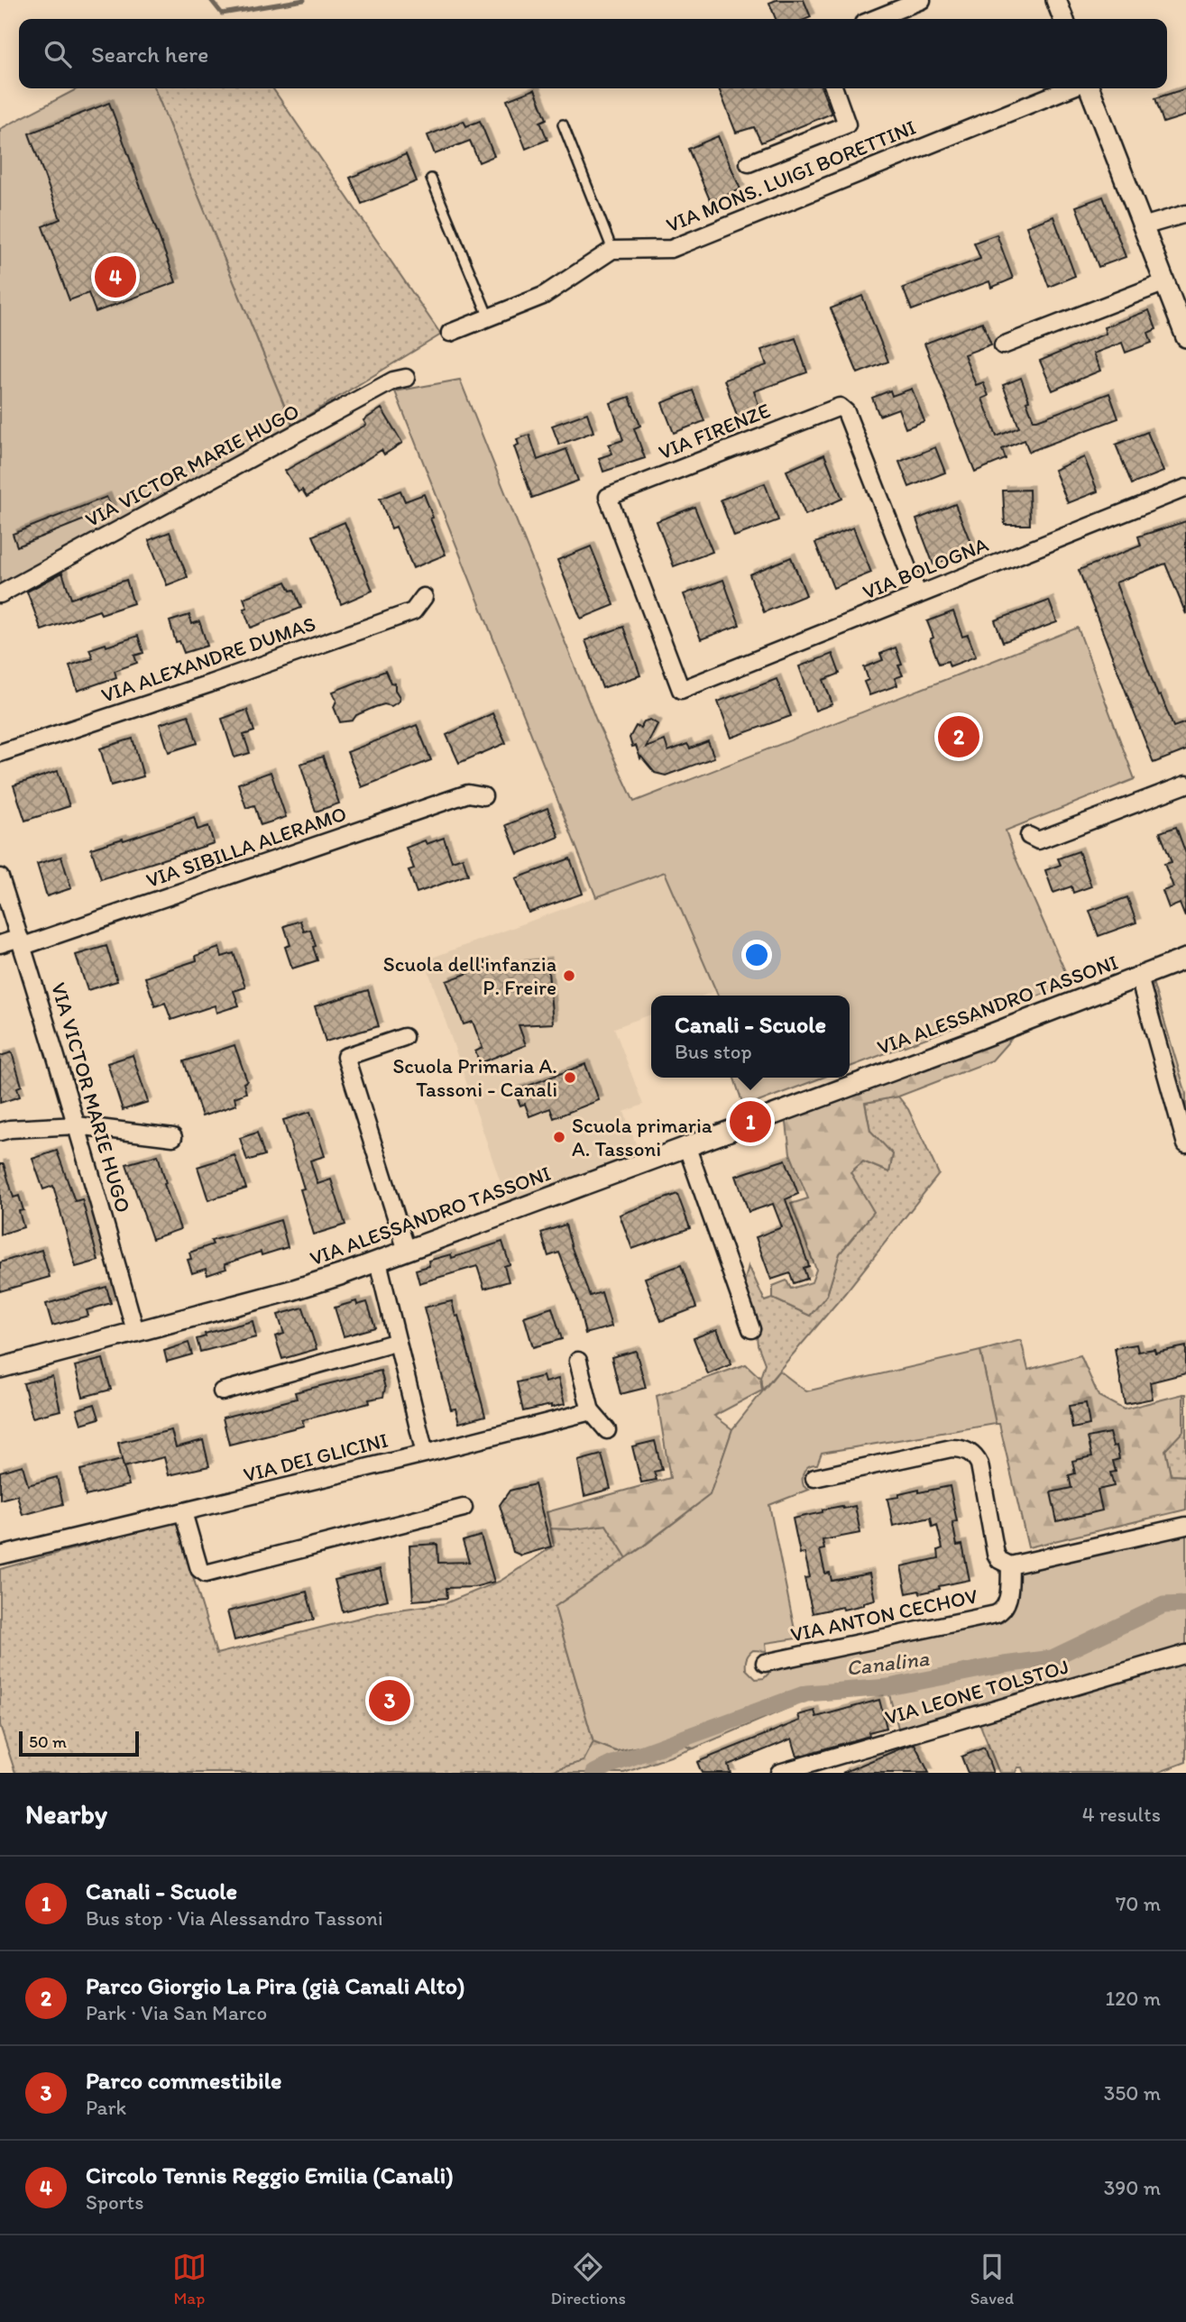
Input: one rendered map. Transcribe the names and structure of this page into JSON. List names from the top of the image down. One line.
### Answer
{"streets":{"street":["VIA MONS. LUIGI BORETTINI","VIA FIRENZE","VIA VICTOR MARIE HUGO","VIA BOLOGNA","VIA ALEXANDRE DUMAS","VIA SIBILLA ALERAMO","VIA ALESSANDRO TASSONI","VIA DEI GLICINI","VIA ANTON CECHOV","VIA LEONE TOLSTOJ"]},"crossings":[["VIA FIRENZE","VIA BOLOGNA"],["VIA VICTOR MARIE HUGO","VIA SIBILLA ALERAMO"],["VIA VICTOR MARIE HUGO","VIA ALESSANDRO TASSONI"]],"water":["Canalina"],"places":["Scuola dell'infanzia P. Freire","Scuola Primaria A. Tassoni - Canali","Scuola primaria A. Tassoni"],"scale_bar":"50 m","page":{"search":"Search here","pins":["4","2","1","3"],"popup":["Canali - Scuole","Bus stop"],"scale":"50 m","heading":["Nearby","4 results"],"list":[{"mark":"1","name":"Canali - Scuole","note":"Bus stop · Via Alessandro Tassoni","value":"70 m"},{"mark":"2","name":"Parco Giorgio La Pira (già Canali Alto)","note":"Park · Via San Marco","value":"120 m"},{"mark":"3","name":"Parco commestibile","note":"Park","value":"350 m"},{"mark":"4","name":"Circolo Tennis Reggio Emilia (Canali)","note":"Sports","value":"390 m"}],"nav":["Map","Directions","Saved"]}}
